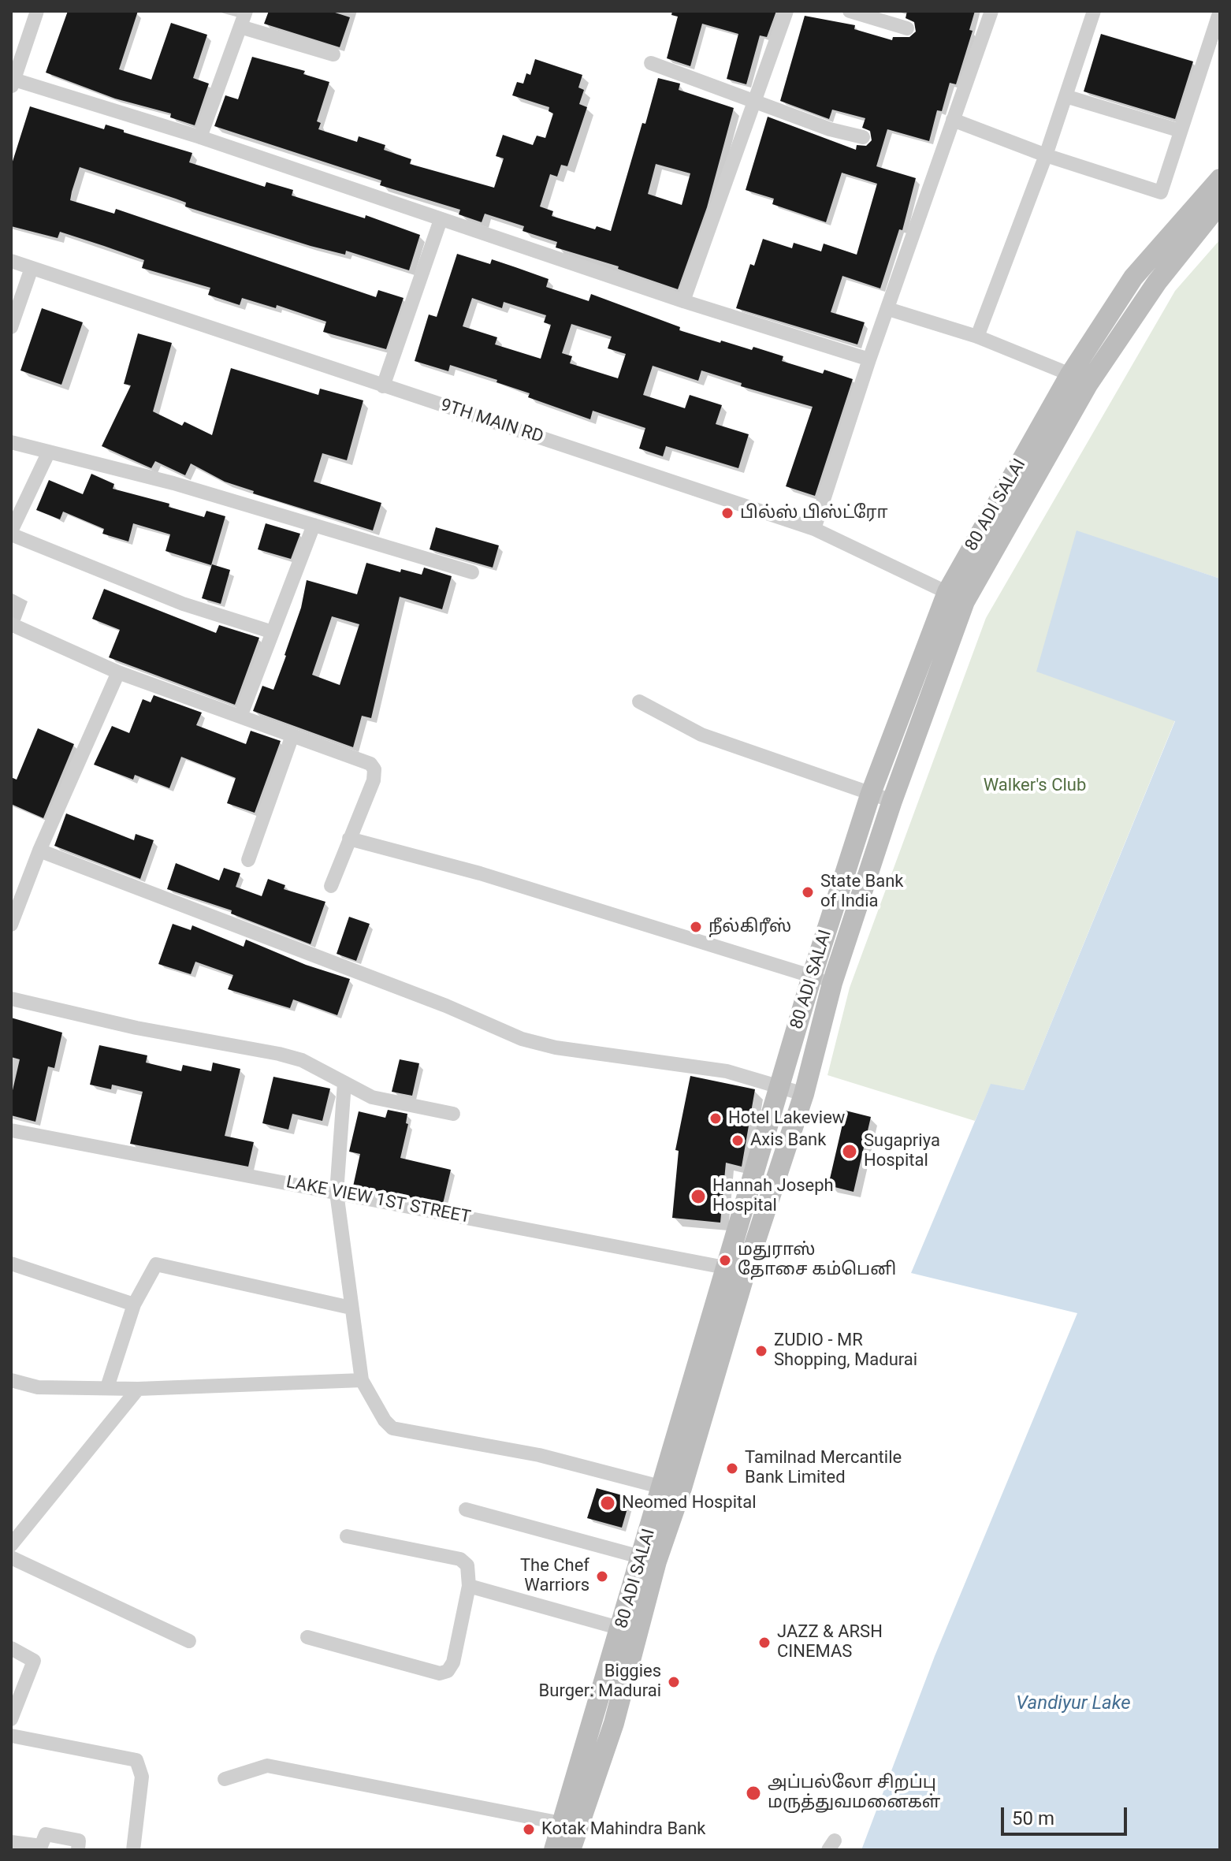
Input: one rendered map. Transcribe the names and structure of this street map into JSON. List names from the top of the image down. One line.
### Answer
{"streets":{"main road":["80 ADI SALAI"],"street":["9TH MAIN RD","LAKE VIEW 1ST STREET"]},"crossings":[["9TH MAIN RD","80 ADI SALAI"],["80 ADI SALAI","LAKE VIEW 1ST STREET"]],"water":["Vandiyur Lake"],"parks":["Walker's Club"],"places":["பில்ஸ் பிஸ்ட்ரோ","State Bank of India","நீல்கிரீஸ்","Hotel Lakeview","Axis Bank","Sugapriya Hospital","Hannah Joseph Hospital","மதுராஸ் தோசை கம்பெனி","ZUDIO - MR Shopping, Madurai","Tamilnad Mercantile Bank Limited","Neomed Hospital","The Chef Warriors","JAZZ & ARSH CINEMAS","Biggies Burger: Madurai","அப்பல்லோ சிறப்பு மருத்துவமனைகள்","Kotak Mahindra Bank"],"scale_bar":"50 m"}
